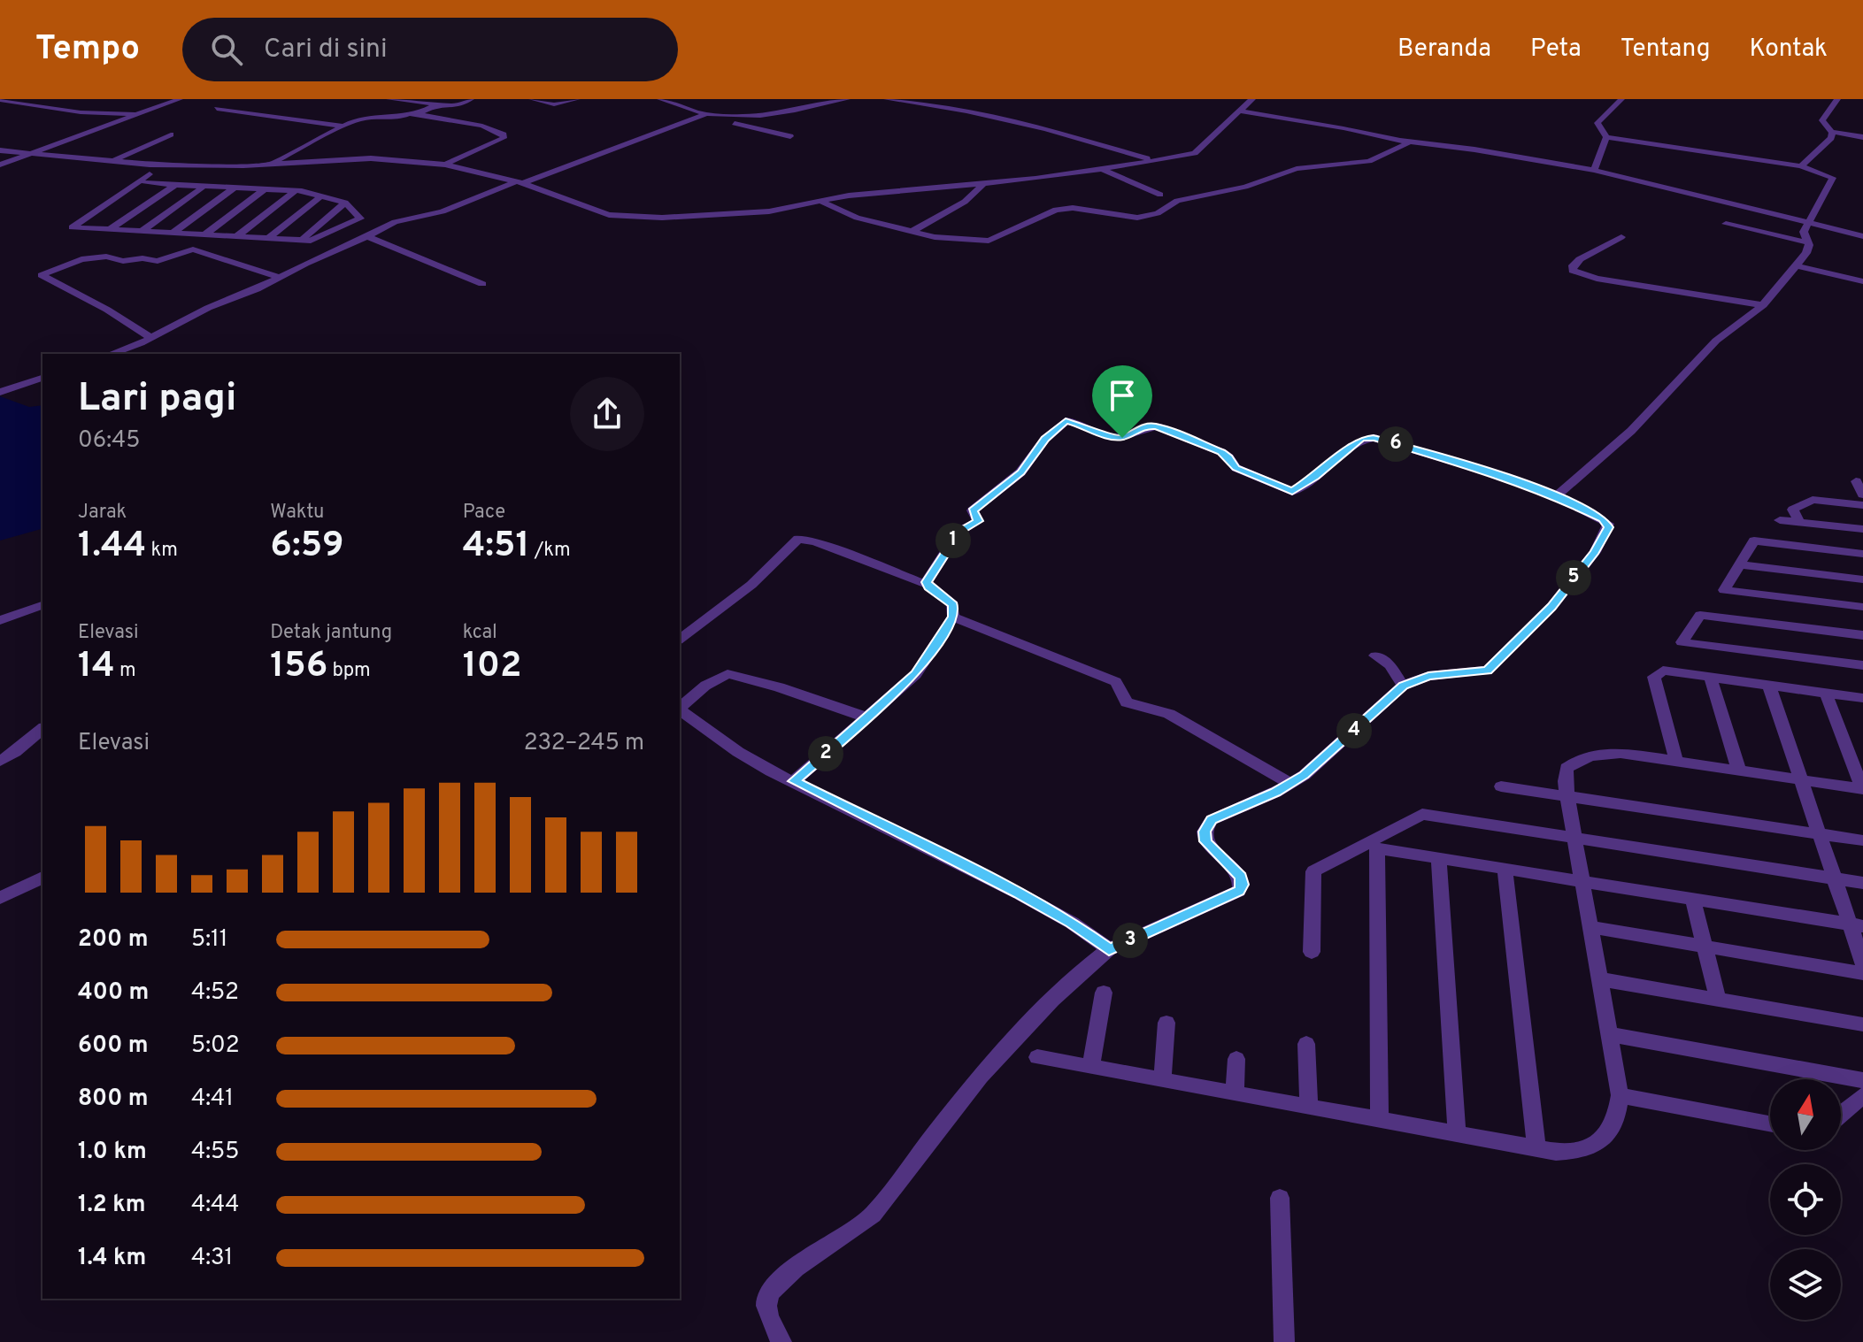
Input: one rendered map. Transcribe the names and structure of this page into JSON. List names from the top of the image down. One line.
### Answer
{"north":"top","page":{"header":"Tempo","search":"Cari di sini","nav":["Beranda","Peta","Tentang","Kontak"],"heading":["Lari pagi","06:45"],"pins":["6","1","5","4","2","3"],"stats":[["Jarak","1.44 km"],["Waktu","6:59"],["Pace","4:51 /km"],["Elevasi","14 m"],["Detak jantung","156 bpm"],["kcal","102"]],"chart":["Elevasi","232–245 m"],"list":[{"name":"200 m","note":"5:11"},{"name":"400 m","note":"4:52"},{"name":"600 m","note":"5:02"},{"name":"800 m","note":"4:41"},{"name":"1.0 km","note":"4:55"},{"name":"1.2 km","note":"4:44"},{"name":"1.4 km","note":"4:31"}]}}
